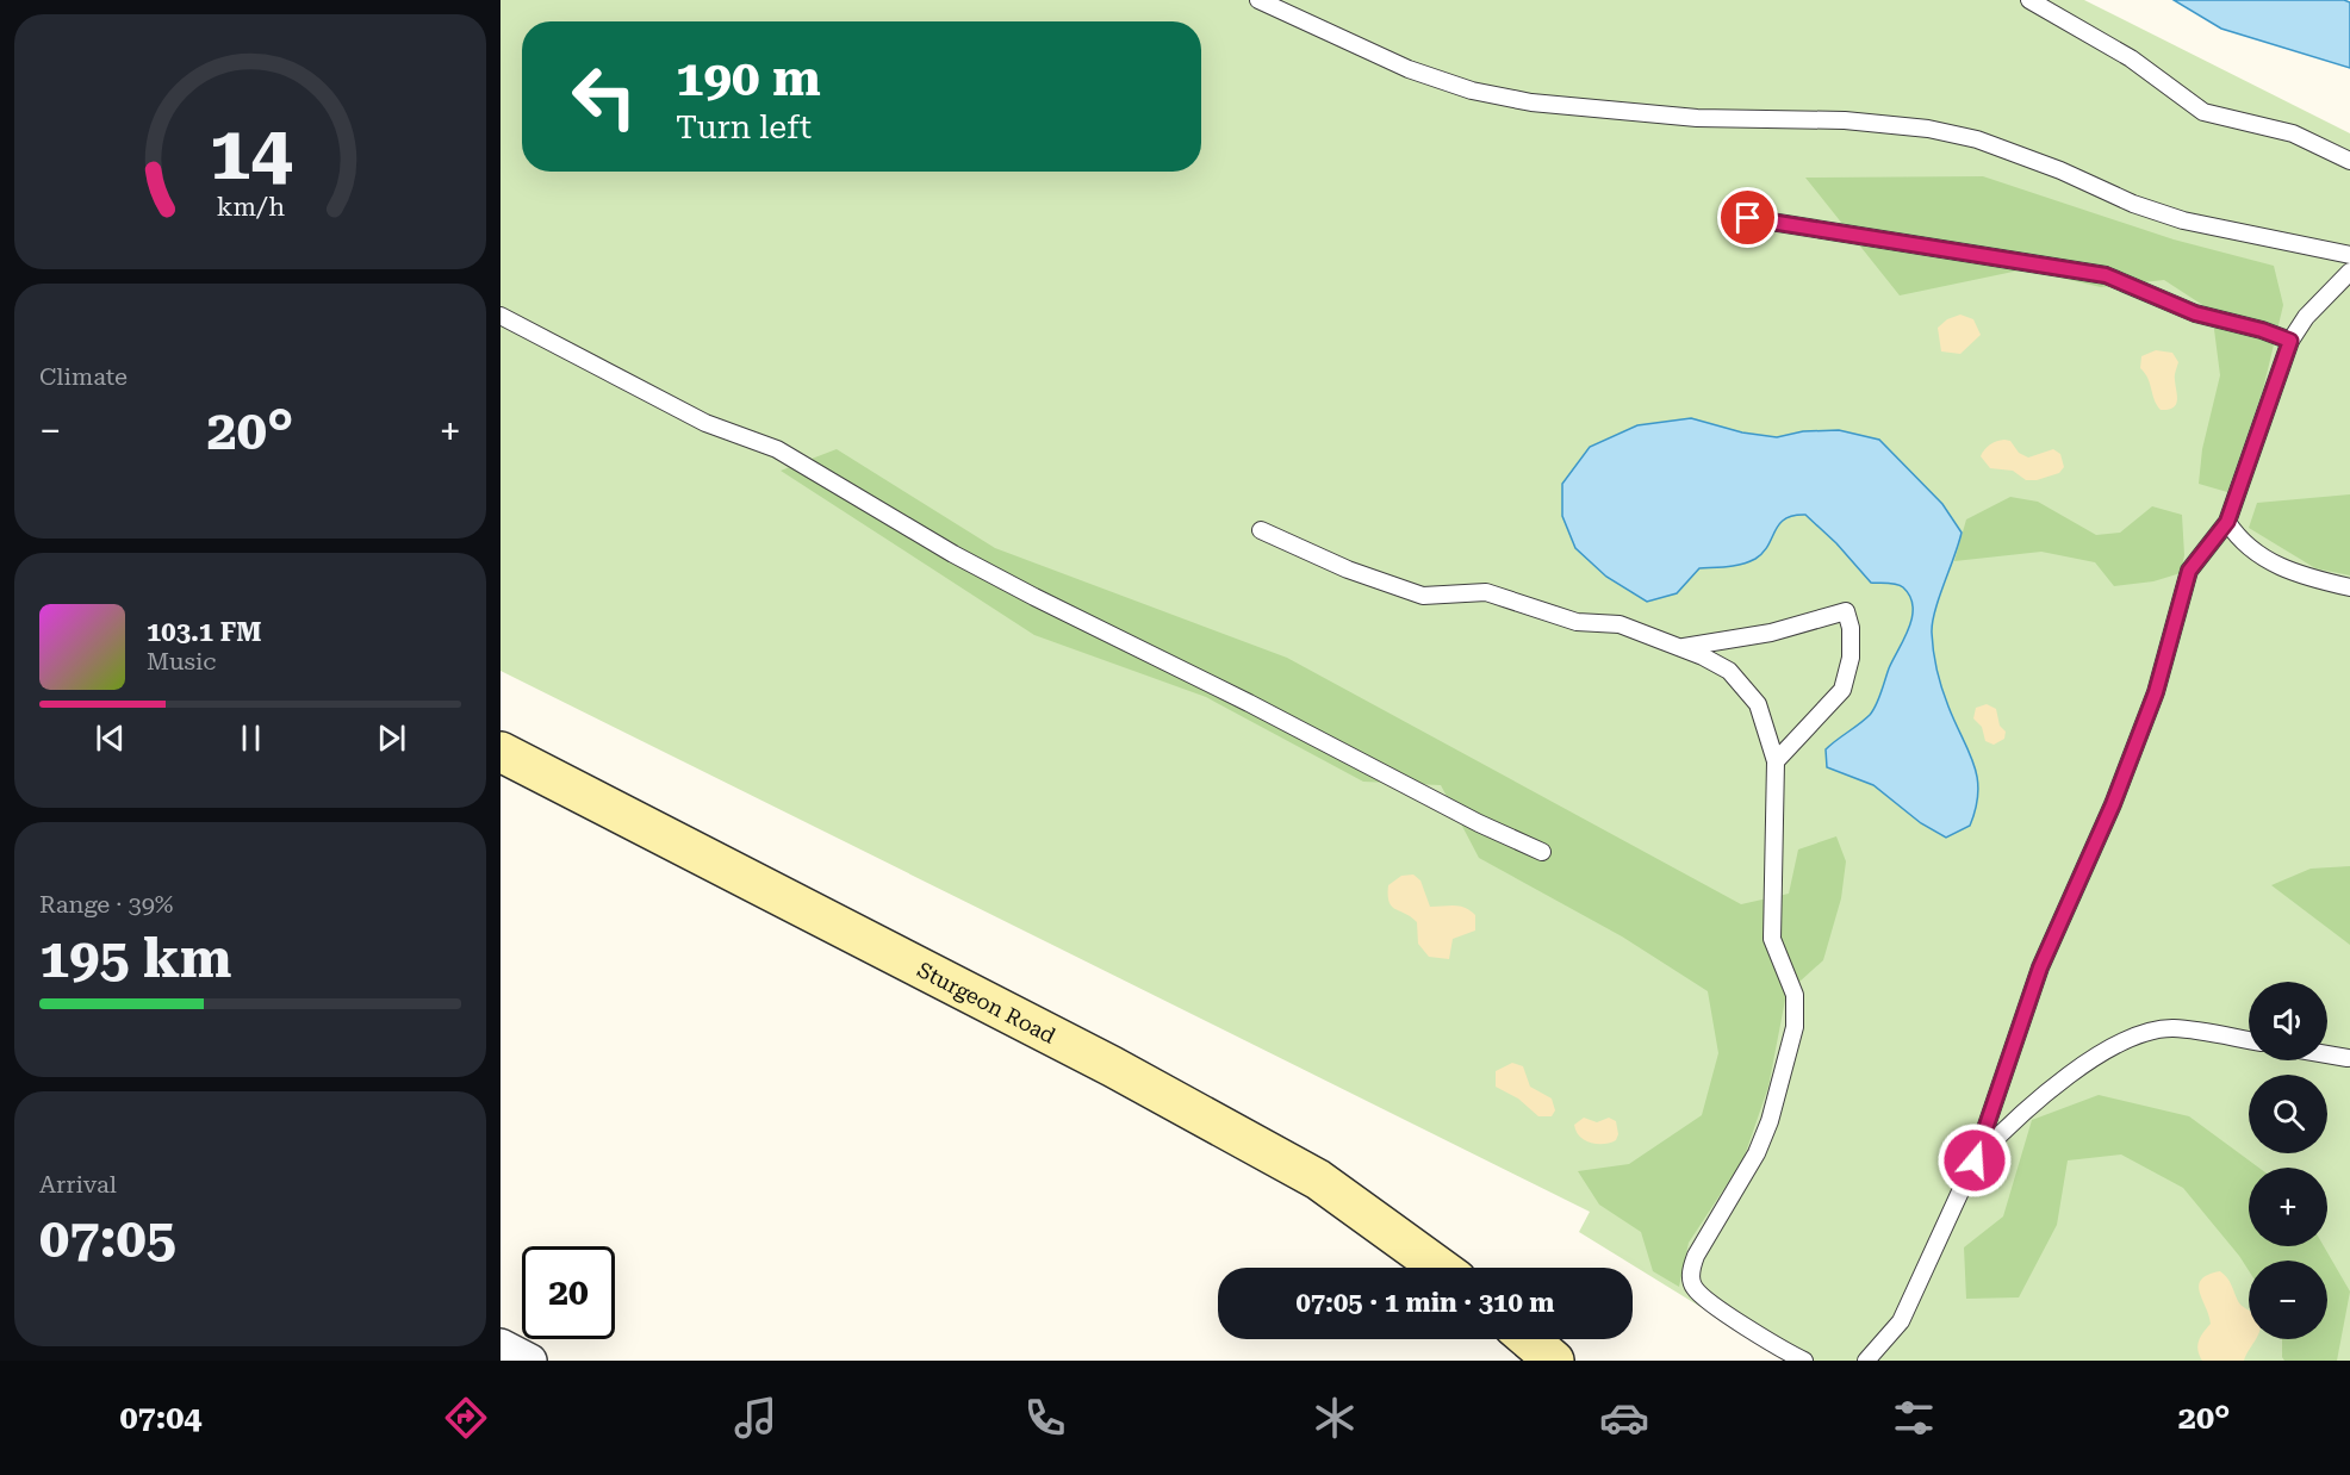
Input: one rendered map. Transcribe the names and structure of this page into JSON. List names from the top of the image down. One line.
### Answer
{"streets":{"main road":["Sturgeon Road"]},"page":{"turn":["190 m","Turn left"],"tile":["Climate",["Range · 39%","195 km"],["Arrival","07:05"]],"heat":["−","20°","+"],"song":["103.1 FM","Music"],"map_buttons":["+","−"],"limit":"20","trip":"07:05 · 1 min · 310 m","tabs":["07:04","20°"],"gauge":["14","km/h"]}}
